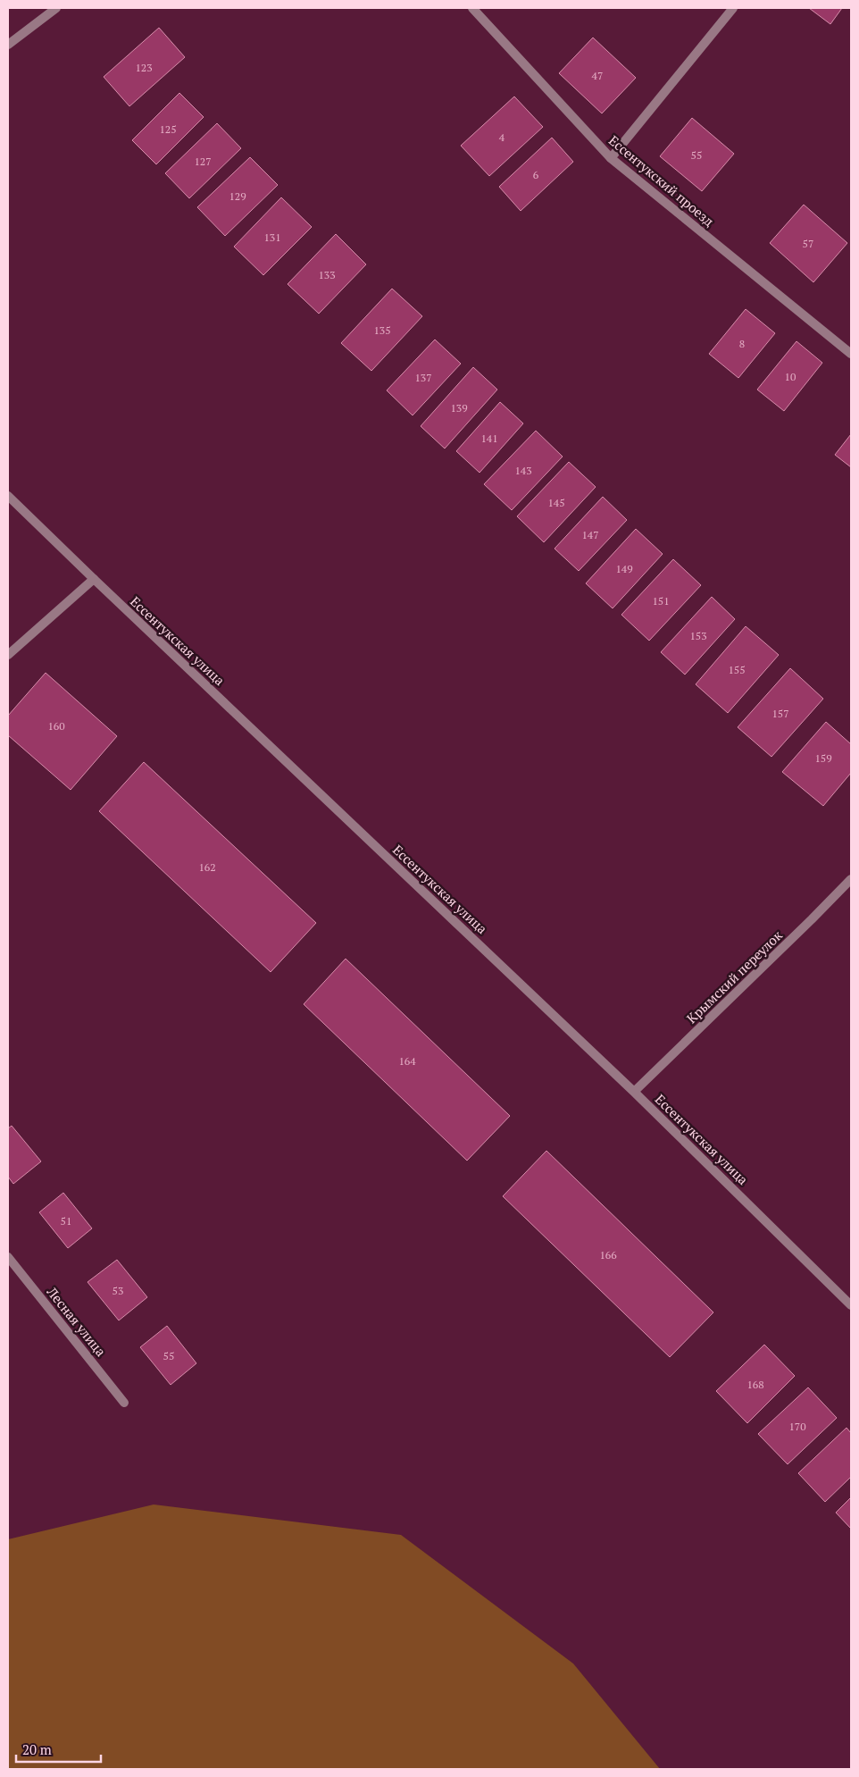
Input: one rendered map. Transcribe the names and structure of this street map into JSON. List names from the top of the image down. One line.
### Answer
{"streets":{"street":["Ессентукский проезд","Ессентукская улица","Крымский переулок","Лесная улица"]},"crossings":[["Ессентукская улица","Крымский переулок"]],"house_numbers":["123","47","125","4","55","127","6","129","131","57","133","135","8","10","137","139","141","143","145","147","149","151","153","155","157","160","159","162","164","51","166","53","55","168","170"],"scale_bar":"20 m"}
